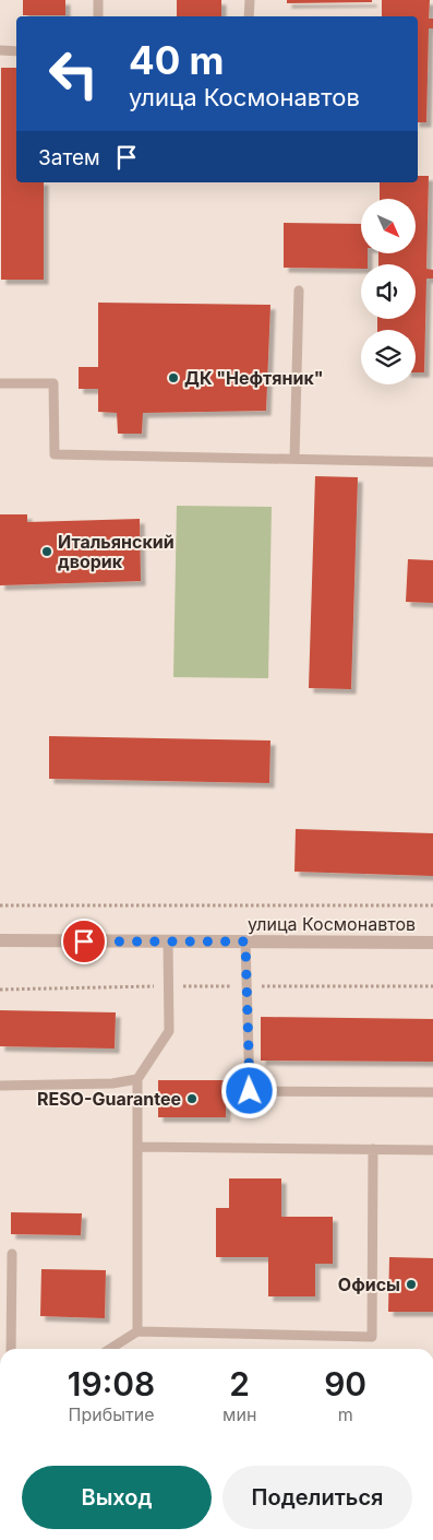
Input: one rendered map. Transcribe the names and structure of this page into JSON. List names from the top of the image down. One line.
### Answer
{"streets":{"street":["улица Космонавтов"]},"places":["ДК \"Нефтяник\"","Итальянский дворик","RESO-Guarantee","Офисы"],"north":"bottom right","page":{"turn":["40 m","улица Космонавтов"],"then":"Затем","eta":["19:08","Прибытие","2","мин","90","m"],"buttons":["Выход","Поделиться"]}}
